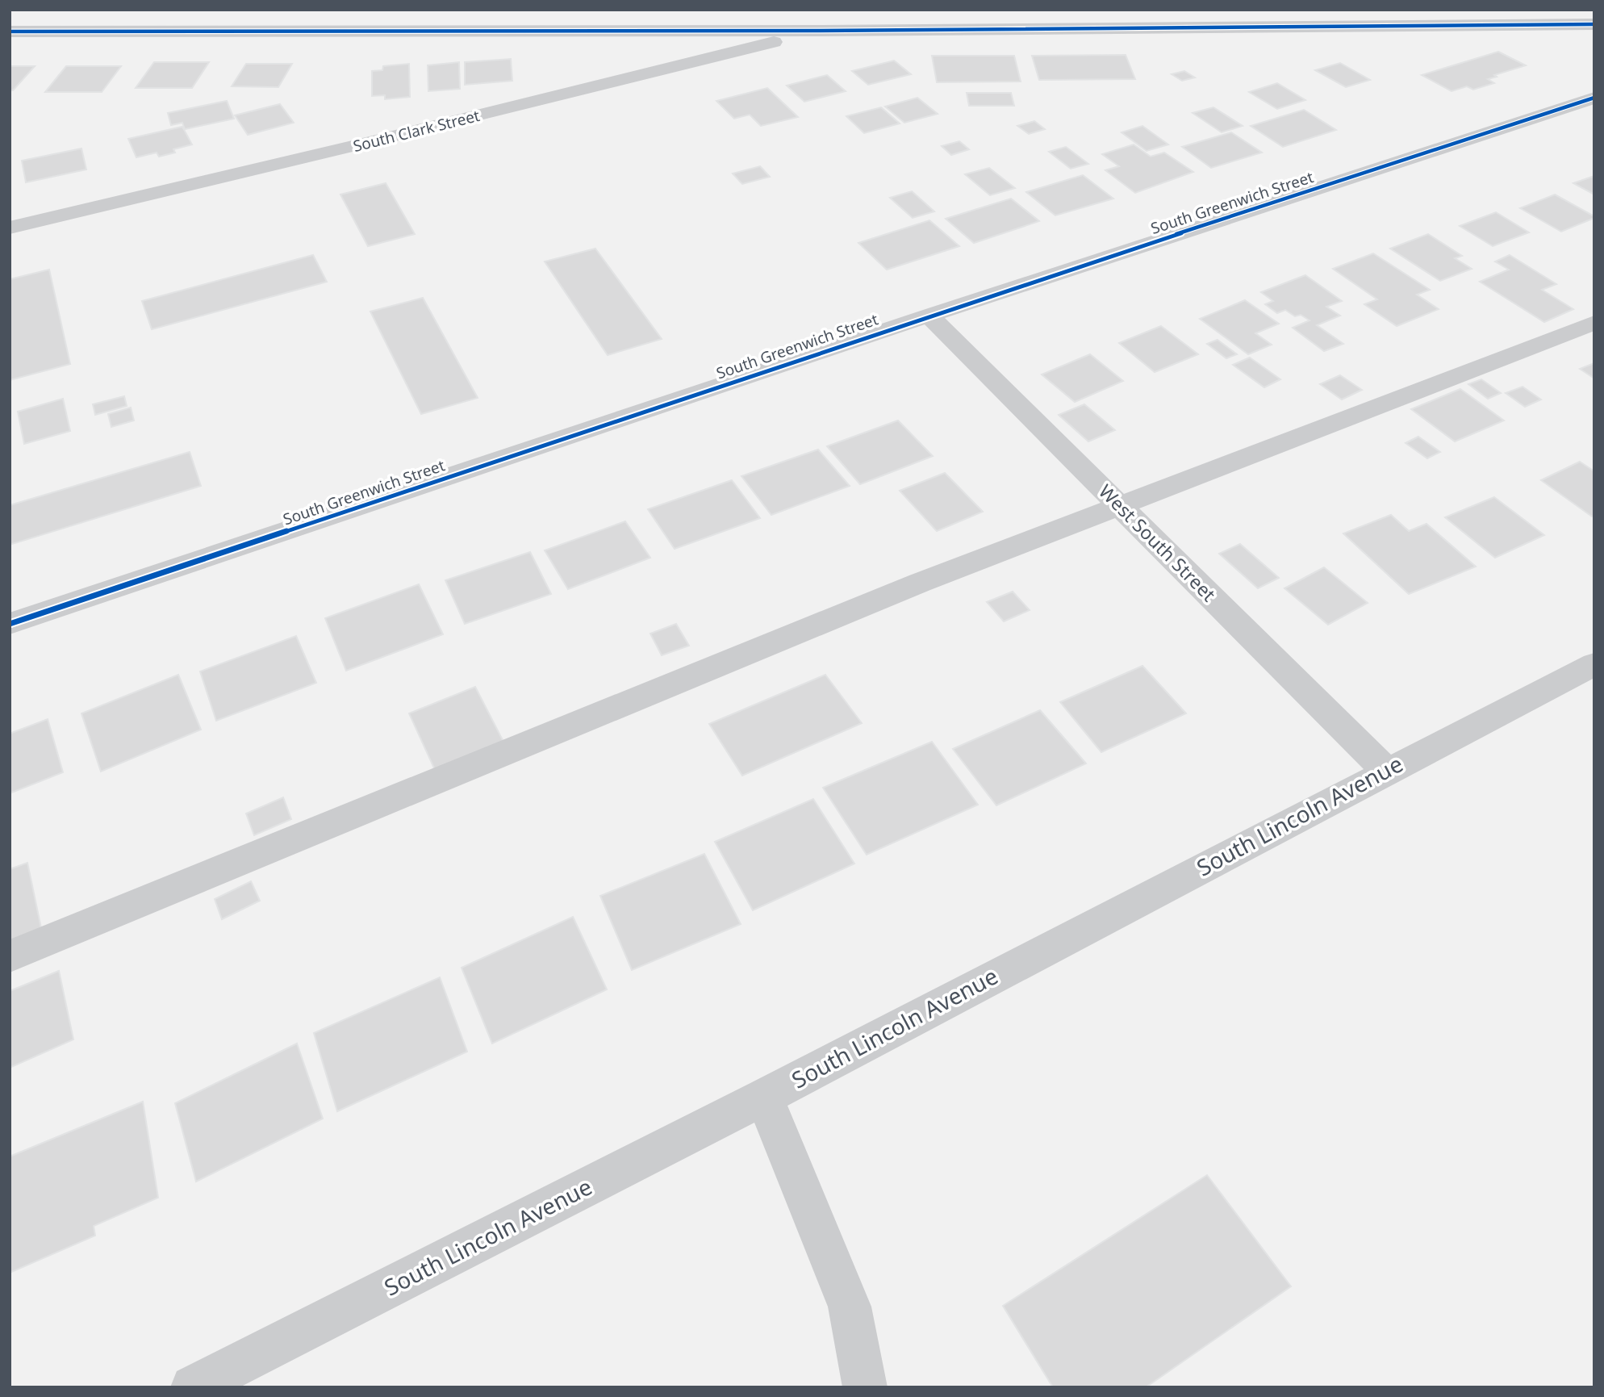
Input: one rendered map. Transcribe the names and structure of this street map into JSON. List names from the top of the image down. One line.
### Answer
{"streets":{"street":["South Clark Street","South Greenwich Street","West South Street","South Lincoln Avenue"]},"crossings":[["South Greenwich Street","West South Street"],["West South Street","South Lincoln Avenue"]]}
